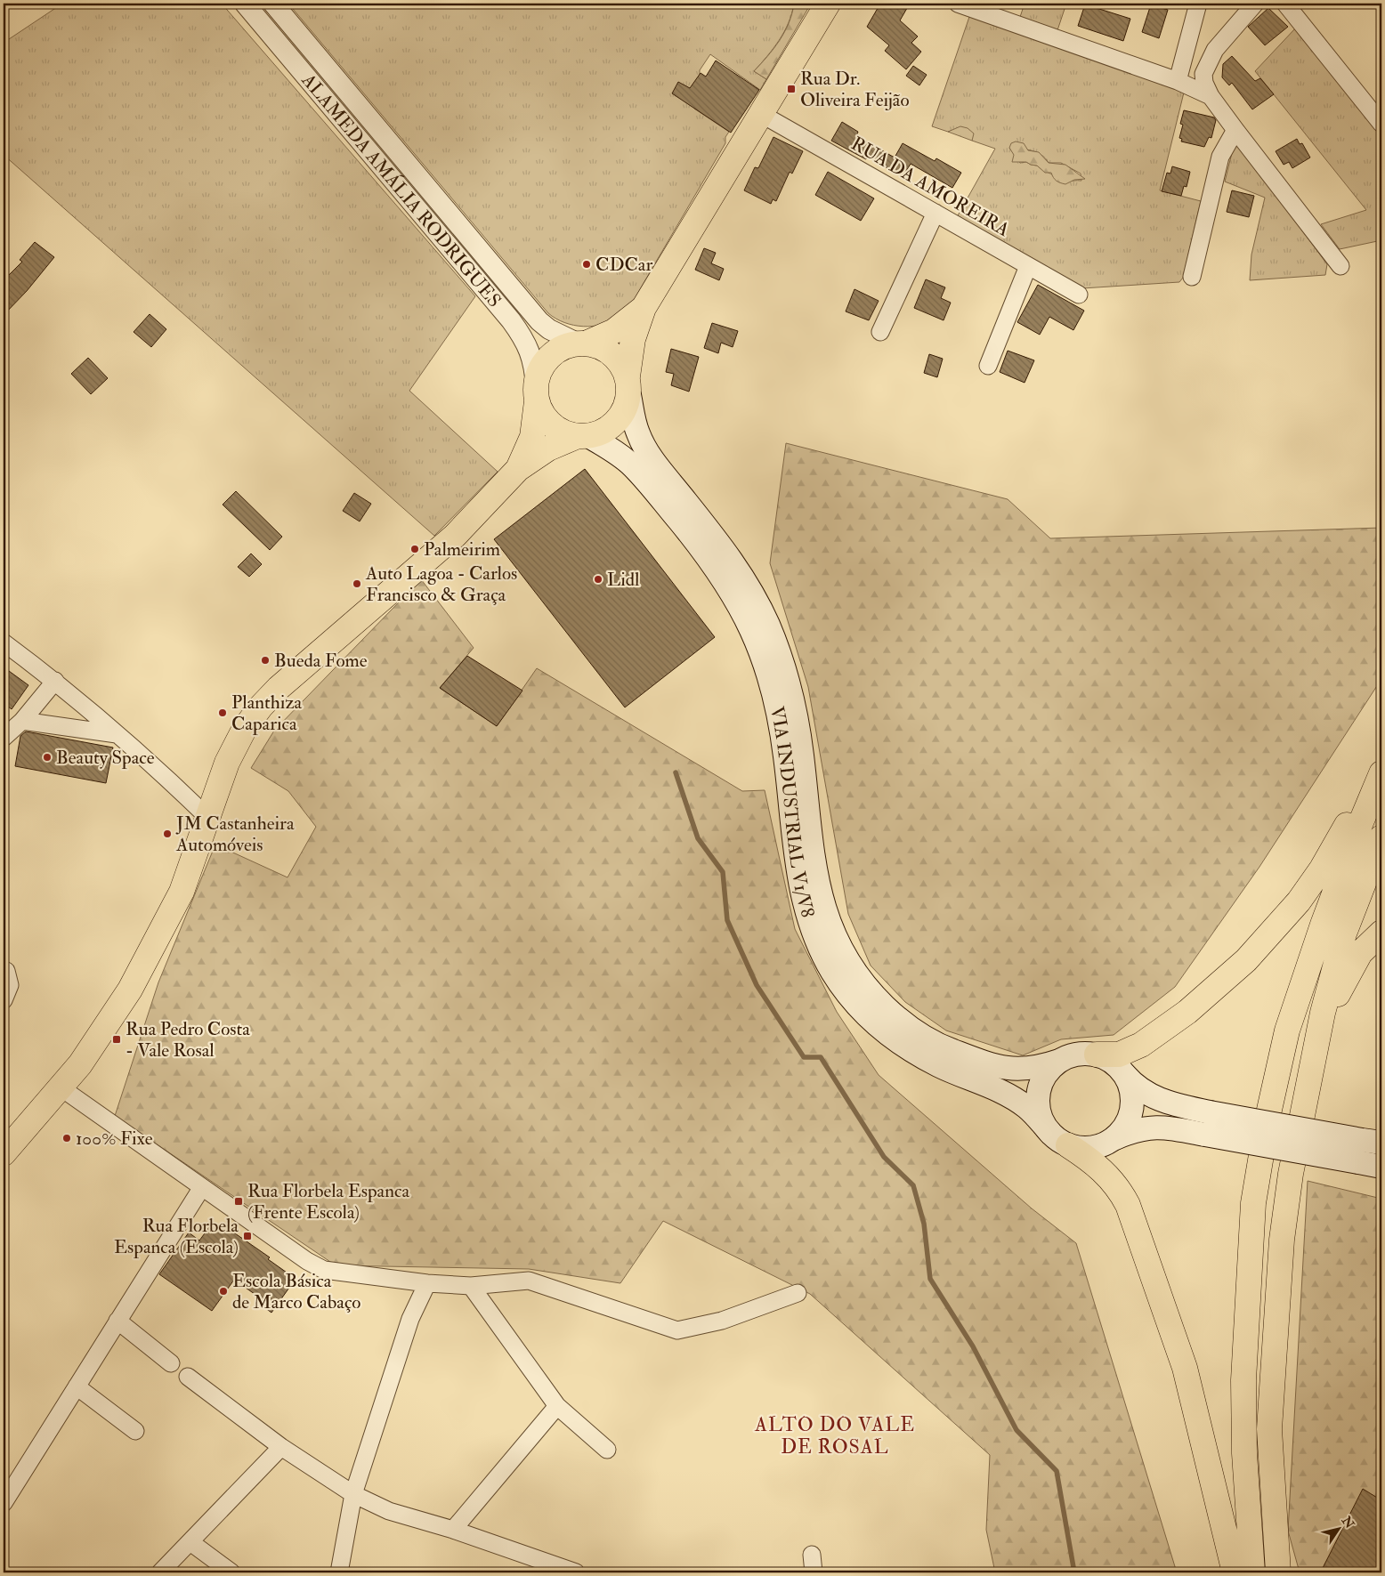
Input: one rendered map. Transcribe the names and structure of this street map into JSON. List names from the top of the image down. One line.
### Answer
{"streets":{"main road":["VIA INDUSTRIAL V1/V8"],"street":["RUA DA AMOREIRA","ALAMEDA AMÁLIA RODRIGUES"]},"crossings":[["ALAMEDA AMÁLIA RODRIGUES","VIA INDUSTRIAL V1/V8"]],"districts":["ALTO DO VALE DE ROSAL"],"places":{"transit":["Rua Dr. Oliveira Feijão","Rua Pedro Costa - Vale Rosal","Rua Florbela Espanca (Frente Escola)","Rua Florbela Espanca (Escola)"],"other":["CDCar","Palmeirim","Lidl","Auto Lagoa - Carlos Francisco & Graça","Bueda Fome","Planthiza Caparica","Beauty Space","JM Castanheira Automóveis","100% Fixe","Escola Básica de Marco Cabaço"]},"north":"top right"}
